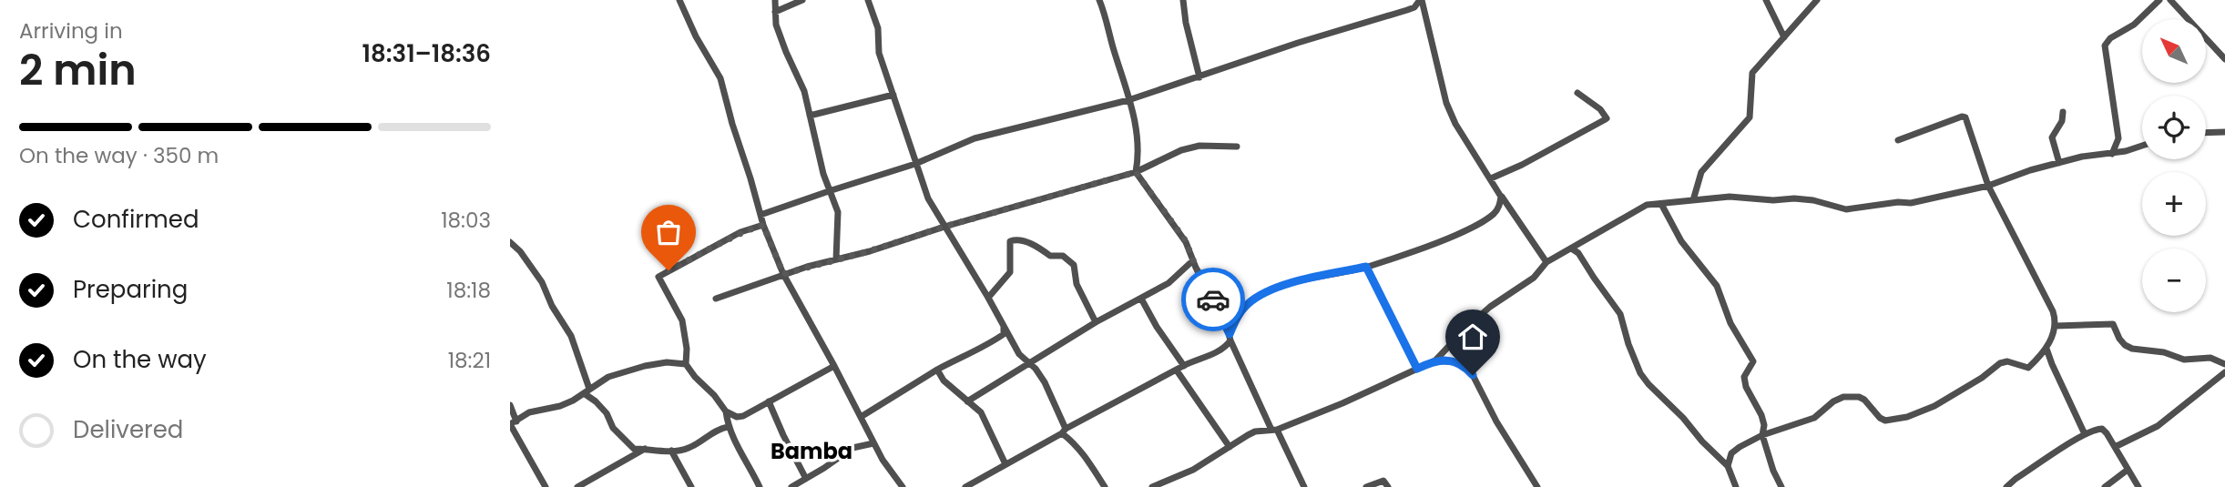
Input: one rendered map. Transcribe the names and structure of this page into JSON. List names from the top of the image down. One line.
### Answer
{"districts":["Bamba"],"north":"top left","page":{"heading":["2 min","Arriving in","18:31–18:36"],"map_buttons":["+","−"],"bar":"On the way · 350 m","list":[["Confirmed","18:03"],["Preparing","18:18"],["On the way","18:21"],"Delivered"]}}
